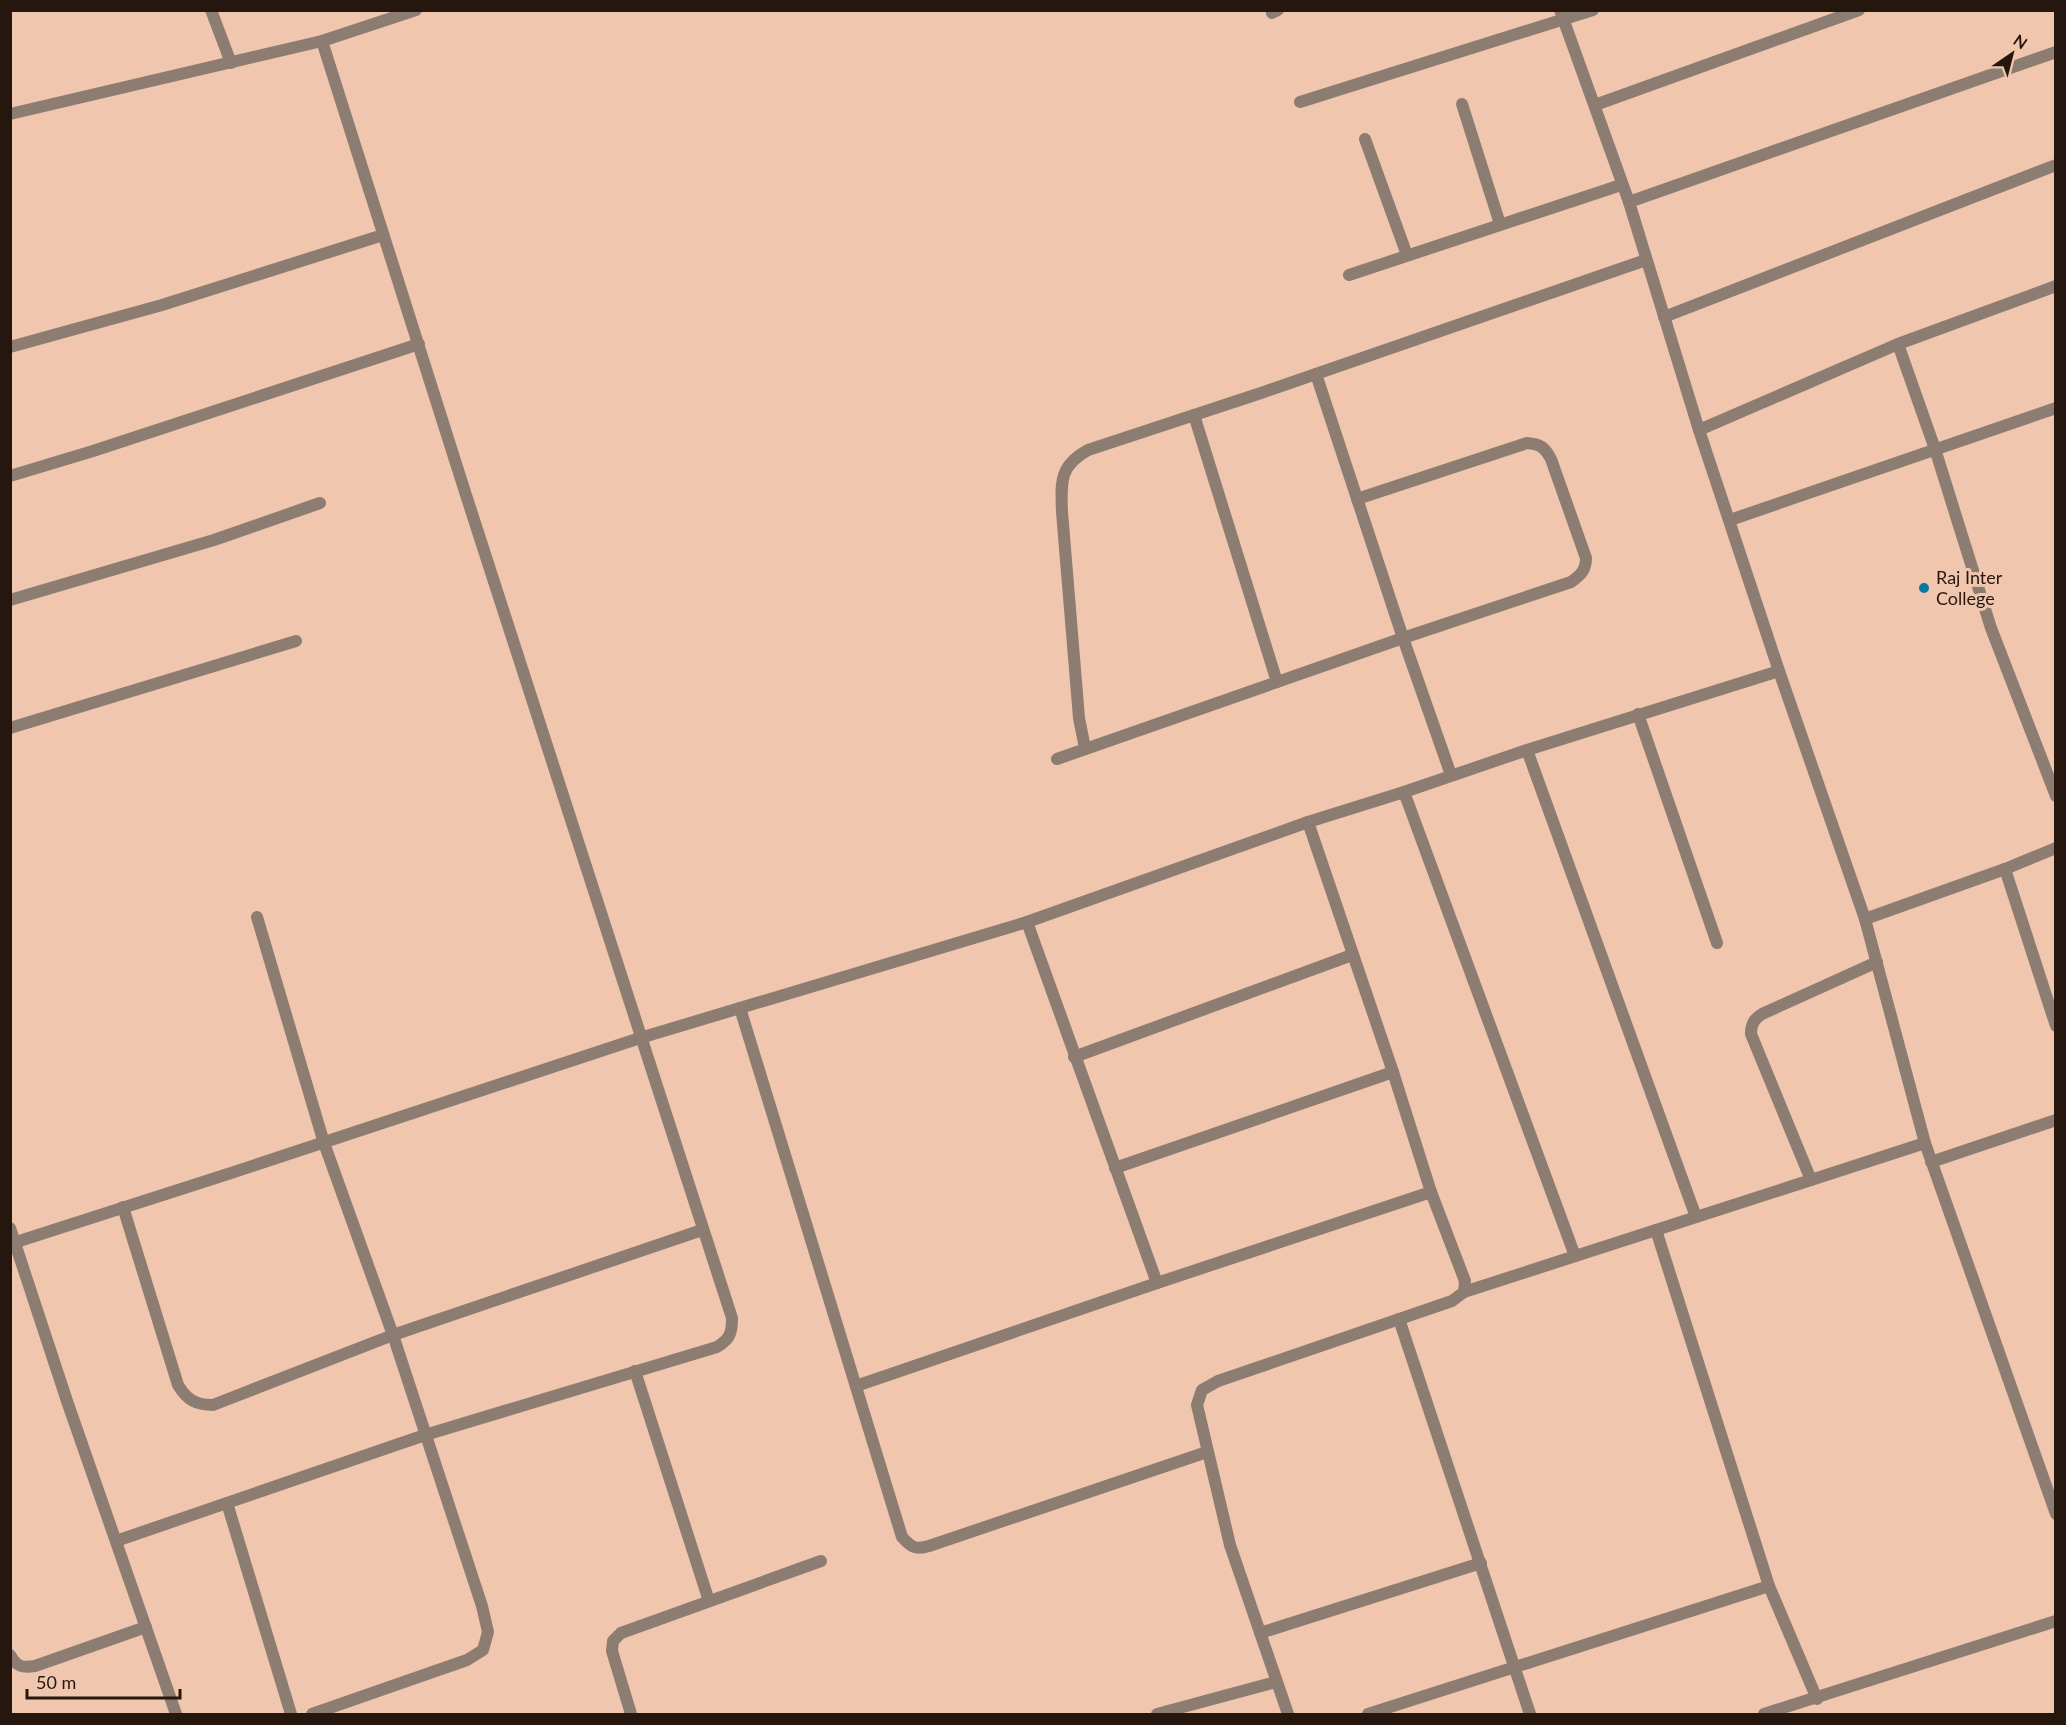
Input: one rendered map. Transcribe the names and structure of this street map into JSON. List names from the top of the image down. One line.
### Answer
{"places":["Raj Inter College"],"scale_bar":"50 m","north":"top right"}
